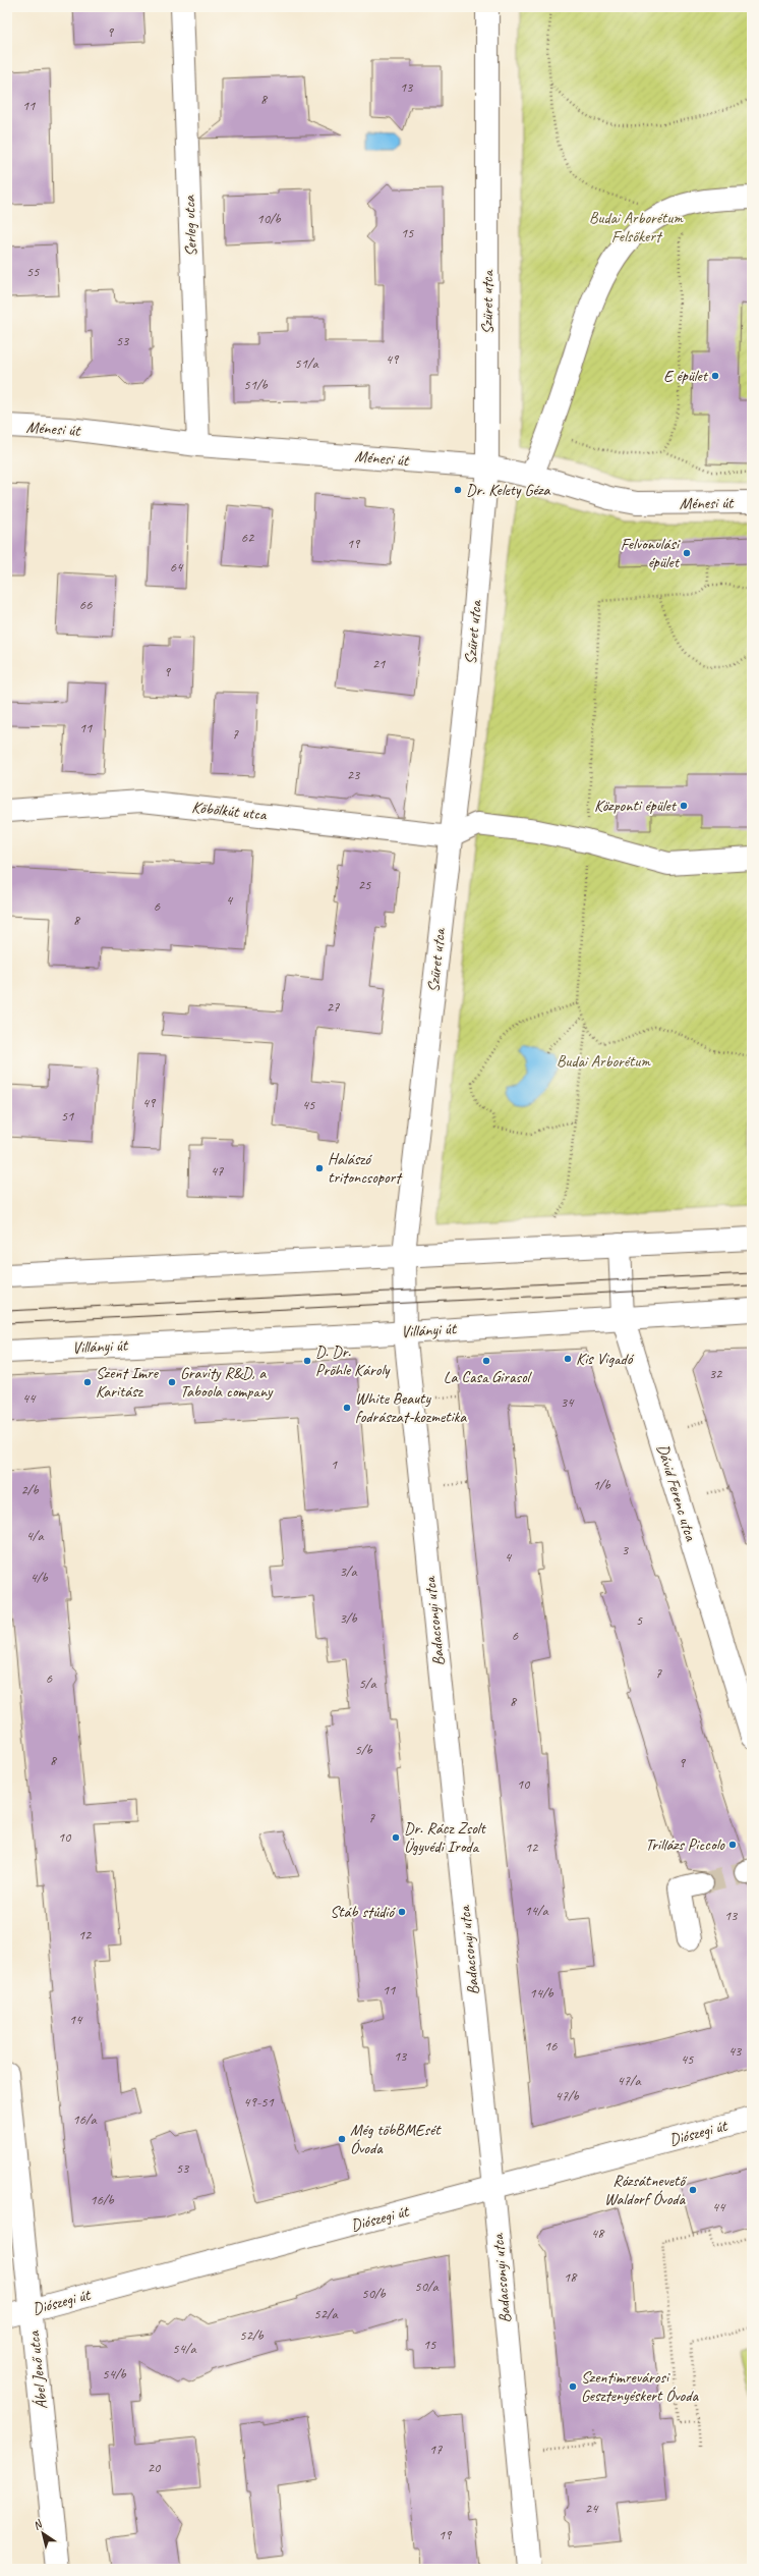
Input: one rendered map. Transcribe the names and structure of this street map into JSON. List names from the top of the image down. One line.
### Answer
{"streets":{"street":["Serleg utca","Szüret utca","Ménesi út","Köbölkút utca","Villányi út","Dávid Ferenc utca","Badacsonyi utca","Diószegi út","Ábel Jenő utca"]},"crossings":[["Serleg utca","Ménesi út"],["Szüret utca","Ménesi út"],["Szüret utca","Köbölkút utca"],["Szüret utca","Villányi út"],["Szüret utca","Badacsonyi utca"],["Villányi út","Dávid Ferenc utca"],["Villányi út","Badacsonyi utca"],["Badacsonyi utca","Diószegi út"],["Diószegi út","Ábel Jenő utca"]],"parks":["Budai Arborétum Felsőkert","Budai Arborétum"],"places":["E épület","Dr. Kelety Géza","Felvonulási épület","Központi épület","Halászó tritoncsoport","Kis Vigadó","D. Dr. Pröhle Károly","La Casa Girasol","Szent Imre Karitász","Gravity R&D, a Taboola company","White Beauty fodrászat-kozmetika","Dr. Rácz Zsolt Ügyvédi Iroda","Trillázs Piccolo","Stáb stúdió","Még töbBMEsét Óvoda","Rózsátnevető Waldorf Óvoda","Szentimrevárosi Gesztenyéskert Óvoda"],"house_numbers":["9","13","8","11","10/b","15","55","53","49","51/a","51/b","62","19","64","66","21","9","11","7","23","25","4","6","8","27","49","45","51","47","32","44","34","1","1/b","2/b","4/a","3","4","3/a","4/b","3/b","5","6","7","6","5/a","8","5/b","8","9","10","7","10","12","14/a","13","12","11","14/b","14","16","43","13","45","47/a","47/b","49-51","16/a","53","16/b","44","48","18","50/a","50/b","52/a","52/b","15","54/a","54/b","17","20","24","19"],"north":"top left"}
